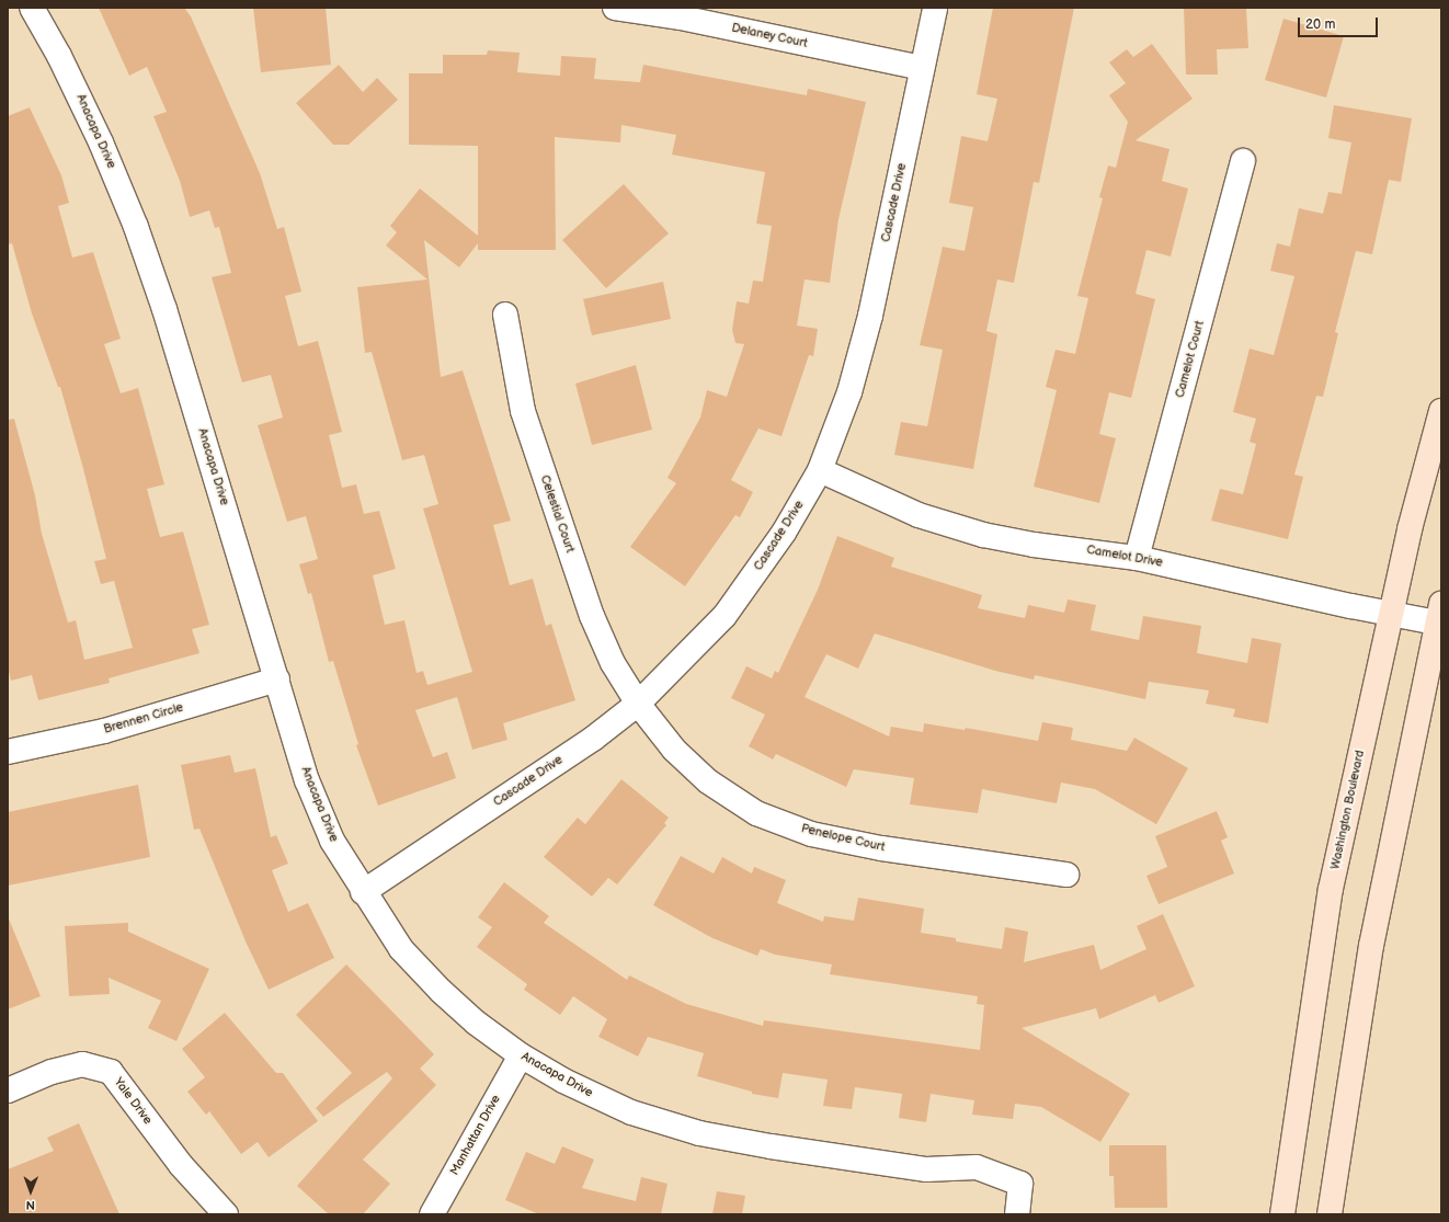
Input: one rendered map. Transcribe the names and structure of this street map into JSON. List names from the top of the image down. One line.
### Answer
{"streets":{"main road":["Washington Boulevard"],"street":["Delaney Court","Anacapa Drive","Cascade Drive","Camelot Court","Celestial Court","Camelot Drive","Brennen Circle","Penelope Court","Yale Drive","Manhattan Drive"]},"crossings":[["Delaney Court","Cascade Drive"],["Anacapa Drive","Cascade Drive"],["Anacapa Drive","Brennen Circle"],["Anacapa Drive","Manhattan Drive"],["Cascade Drive","Celestial Court"],["Cascade Drive","Camelot Drive"],["Cascade Drive","Penelope Court"],["Camelot Court","Camelot Drive"],["Celestial Court","Penelope Court"],["Camelot Drive","Washington Boulevard"]],"scale_bar":"20 m","north":"bottom"}
